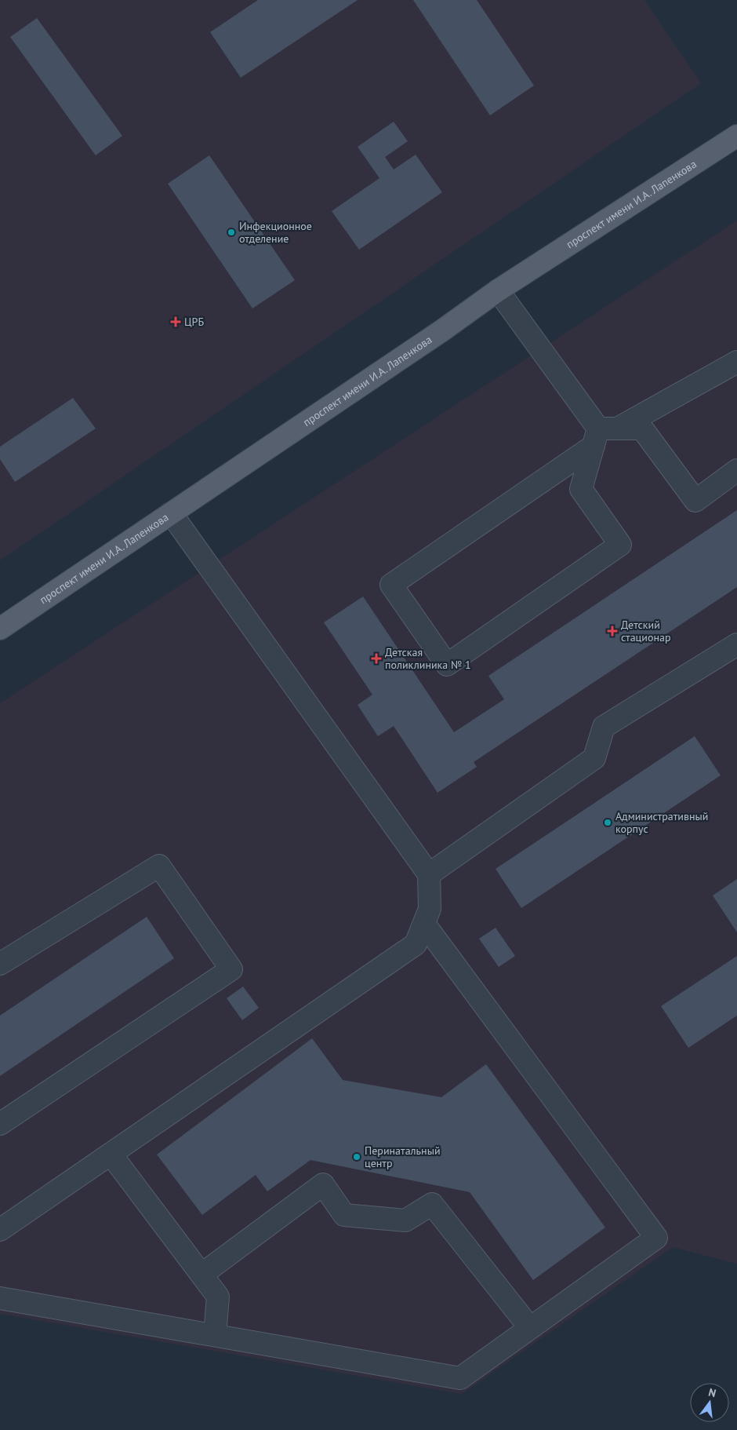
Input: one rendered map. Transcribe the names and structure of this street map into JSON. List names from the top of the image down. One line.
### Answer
{"streets":{"main road":["проспект имени И.А. Лапенкова"]},"places":{"other":["Инфекционное отделение","Административный корпус","Перинатальный центр"],"health":["ЦРБ","Детский стационар","Детская поликлиника № 1"]},"north":"top"}
